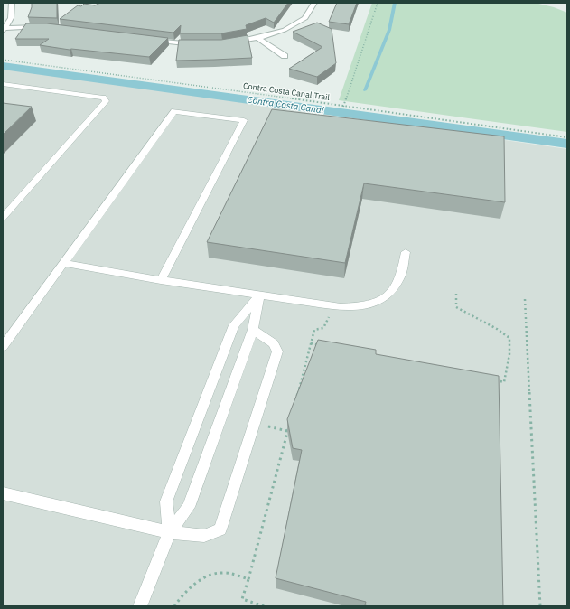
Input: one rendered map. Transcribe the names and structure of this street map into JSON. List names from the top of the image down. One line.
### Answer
{"streets":{"path":["Contra Costa Canal Trail"]},"water":["Contra Costa Canal"]}
